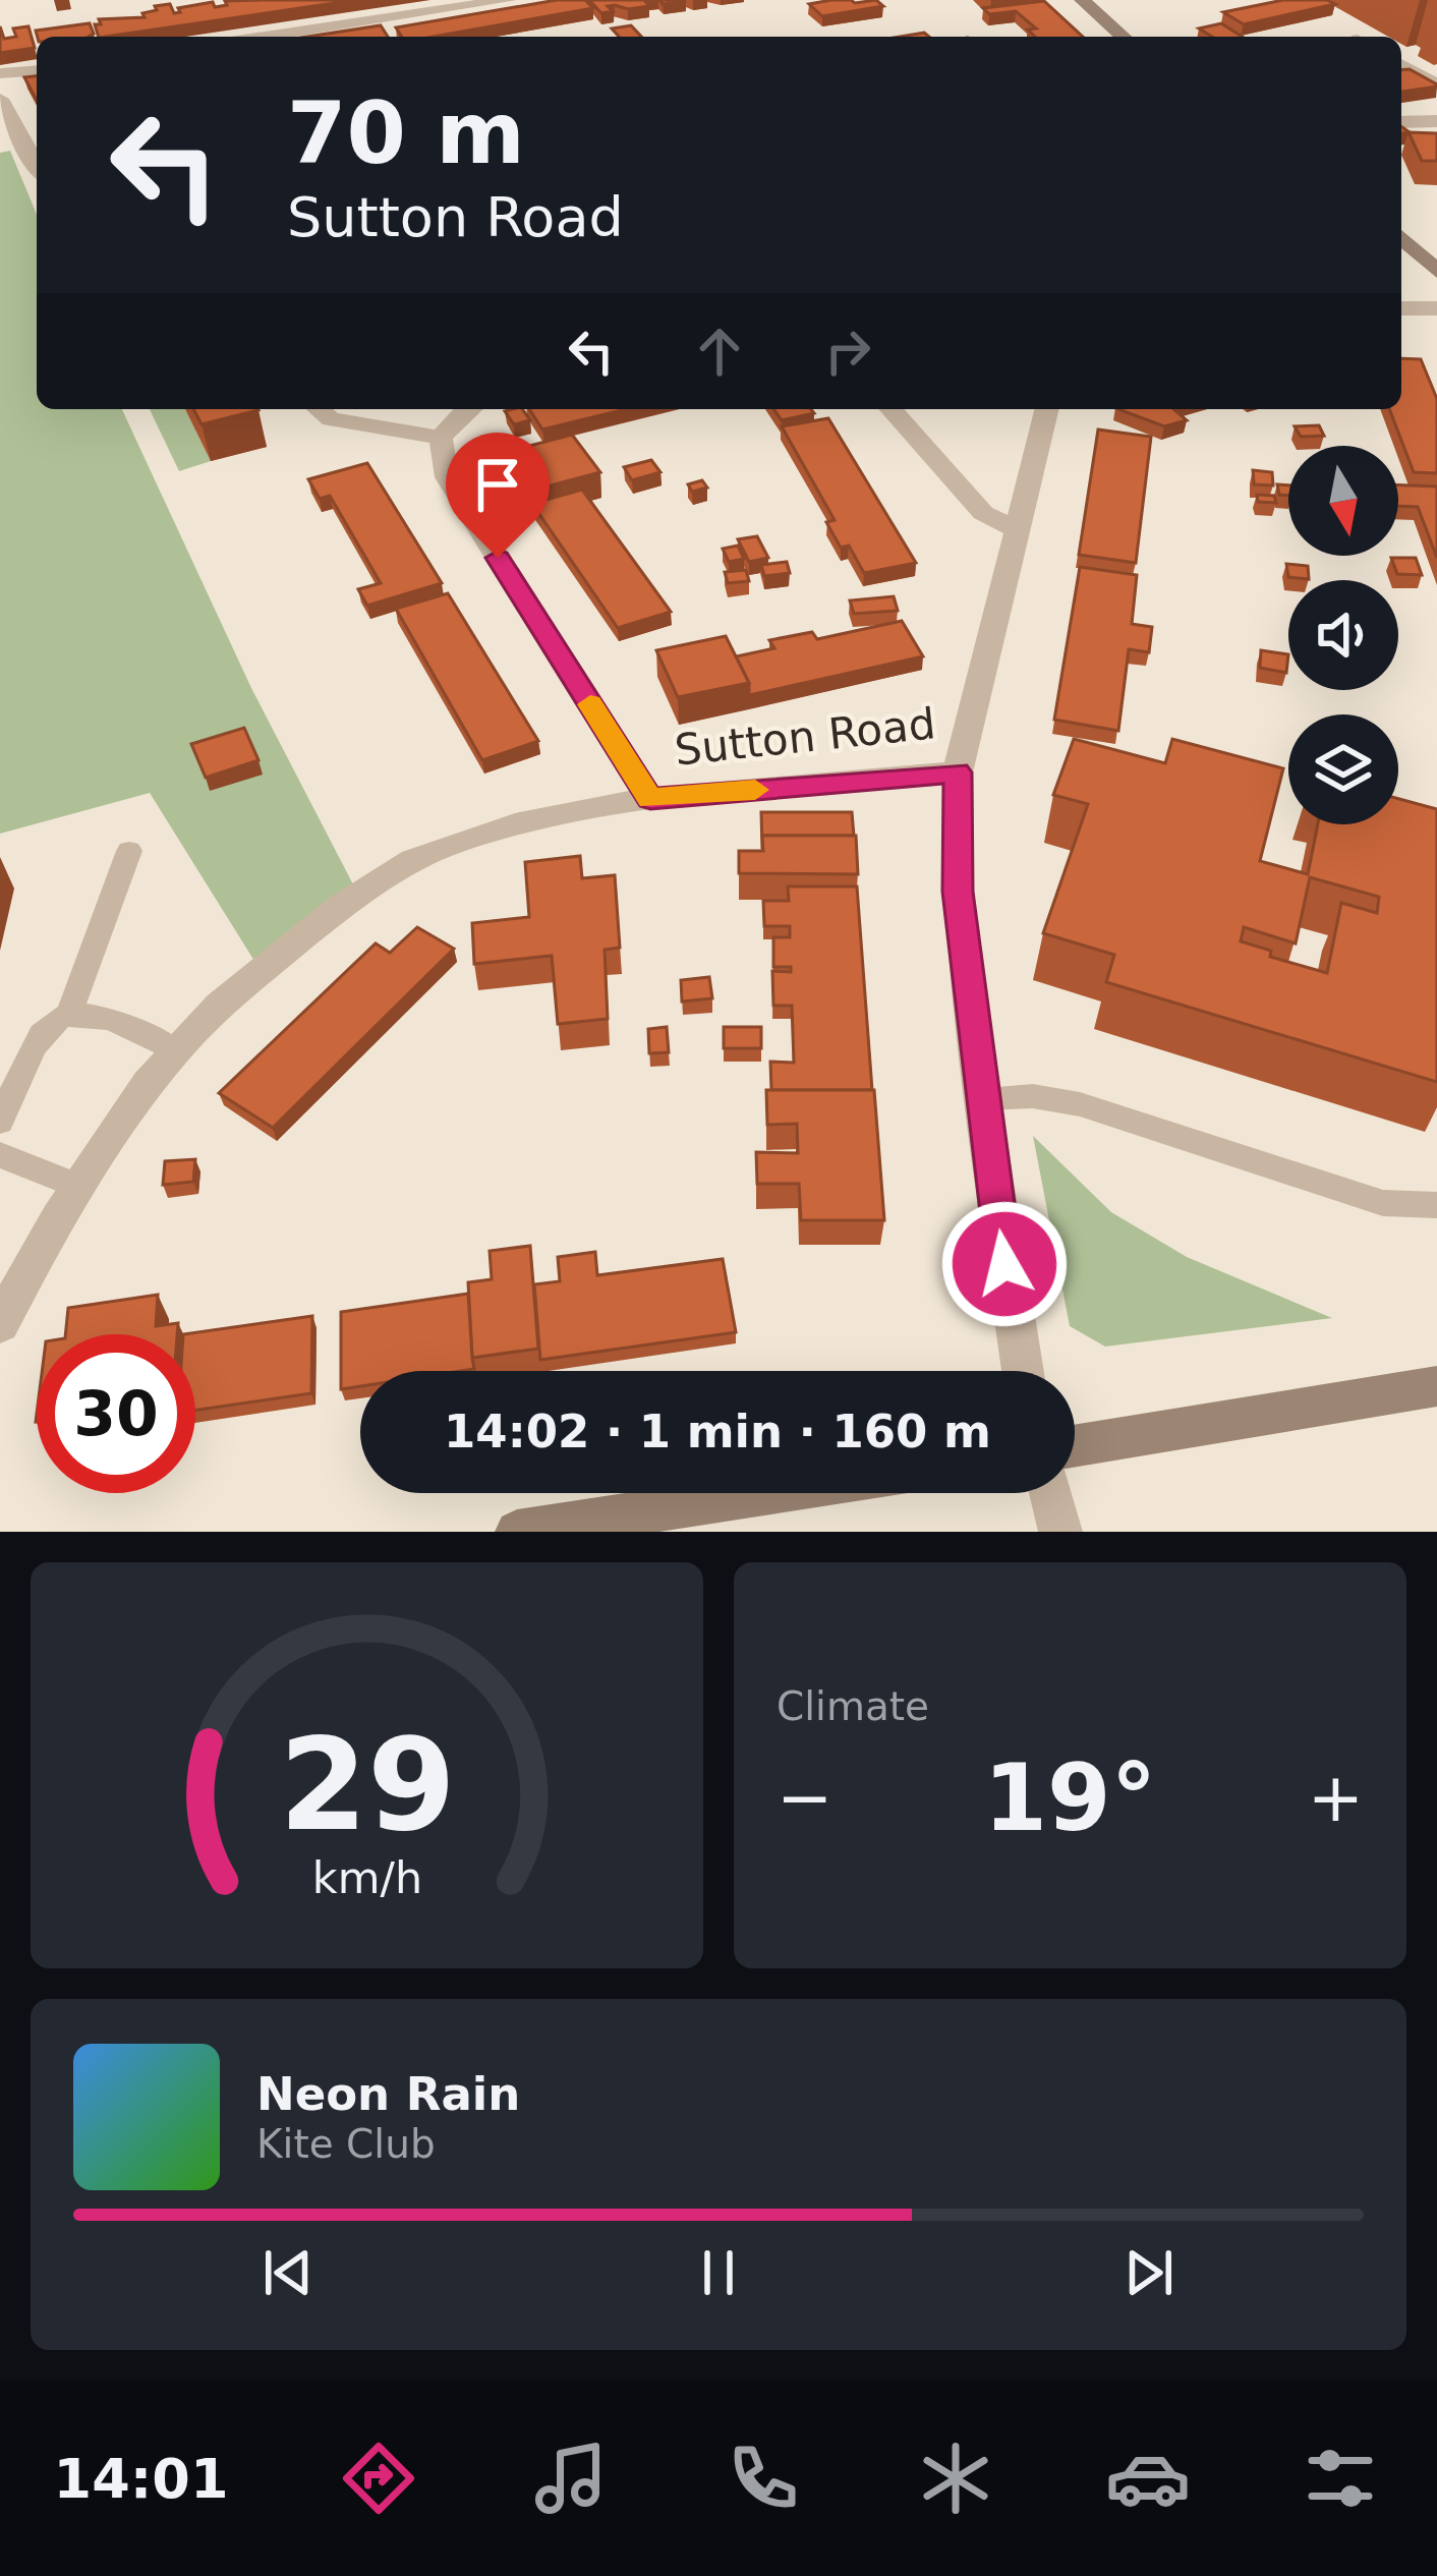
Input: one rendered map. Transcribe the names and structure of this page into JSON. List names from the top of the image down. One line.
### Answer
{"streets":{"street":["Sutton Road"]},"north":"bottom","page":{"turn":["70 m","Sutton Road"],"limit":"30","trip":"14:02 · 1 min · 160 m","tile":"Climate","heat":["−","19°","+"],"song":["Neon Rain","Kite Club"],"tabs":"14:01","gauge":["29","km/h"]}}
